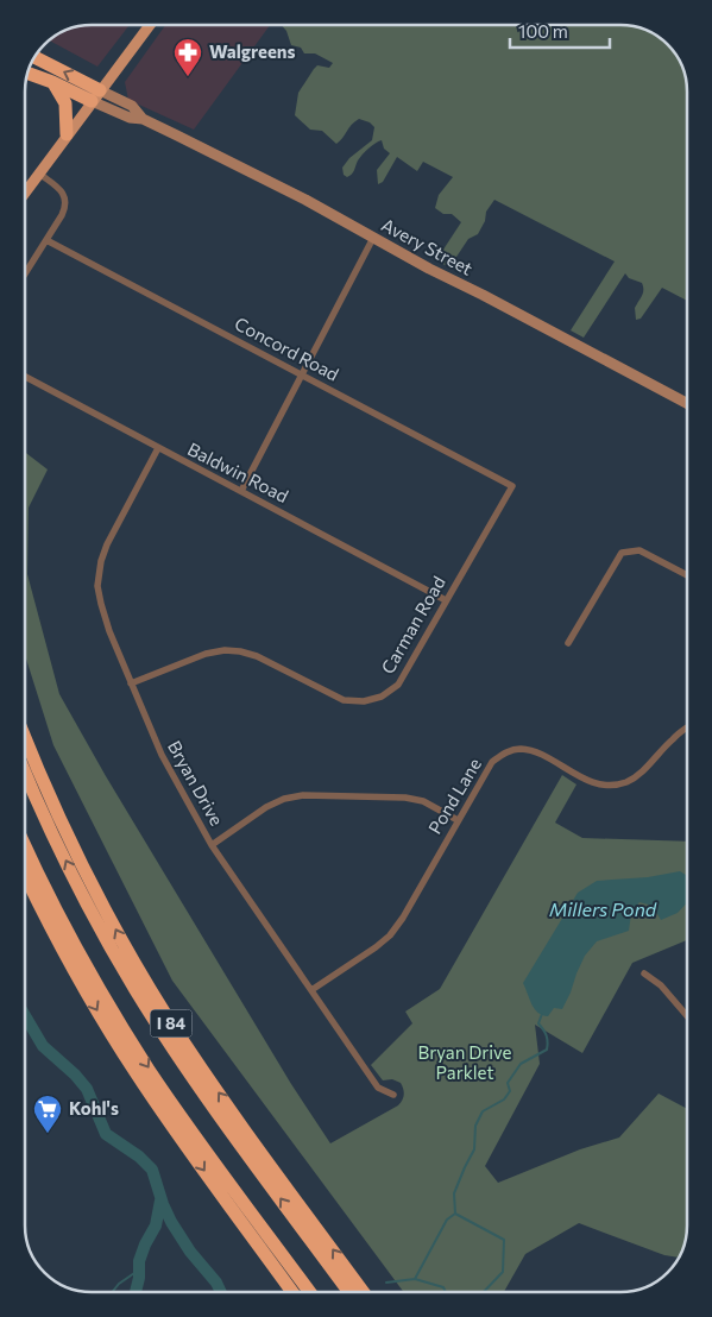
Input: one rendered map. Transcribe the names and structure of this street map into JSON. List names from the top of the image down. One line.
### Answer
{"streets":{"highway":["I 84"],"main road":["Avery Street"],"street":["Concord Road","Baldwin Road","Carman Road","Bryan Drive","Pond Lane"]},"crossings":[["Concord Road","Carman Road"],["Baldwin Road","Carman Road"],["Baldwin Road","Bryan Drive"],["Carman Road","Bryan Drive"],["Bryan Drive","Pond Lane"]],"water":["Millers Pond"],"parks":["Bryan Drive Parklet"],"places":{"pharmacy":["Walgreens"],"supermarket":["Kohl's"]},"scale_bar":"100 m"}
